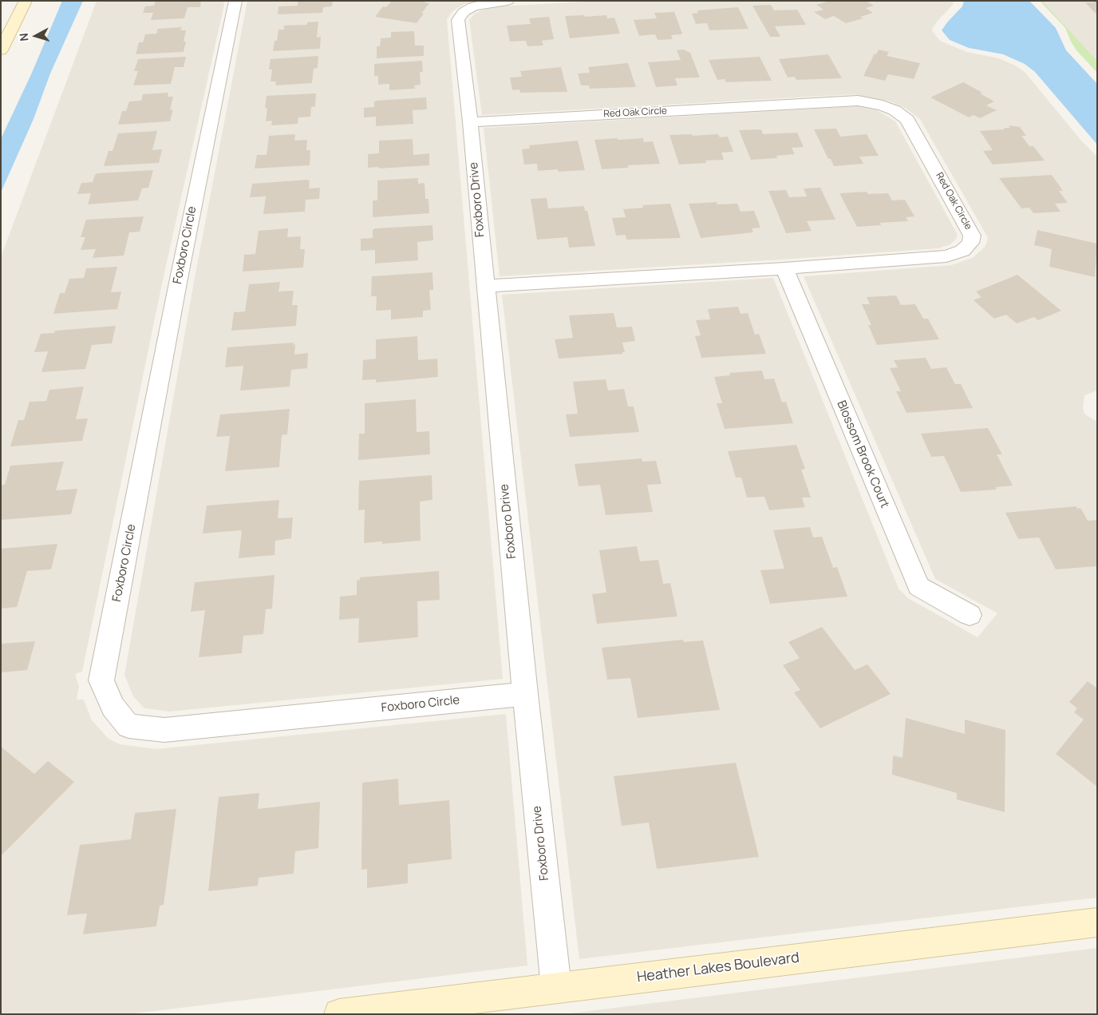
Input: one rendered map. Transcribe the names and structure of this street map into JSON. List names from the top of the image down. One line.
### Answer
{"streets":{"street":["Red Oak Circle","Foxboro Drive","Foxboro Circle","Blossom Brook Court","Heather Lakes Boulevard"]},"crossings":[["Red Oak Circle","Foxboro Drive"],["Red Oak Circle","Blossom Brook Court"],["Foxboro Drive","Foxboro Circle"],["Foxboro Drive","Heather Lakes Boulevard"]],"north":"left"}
